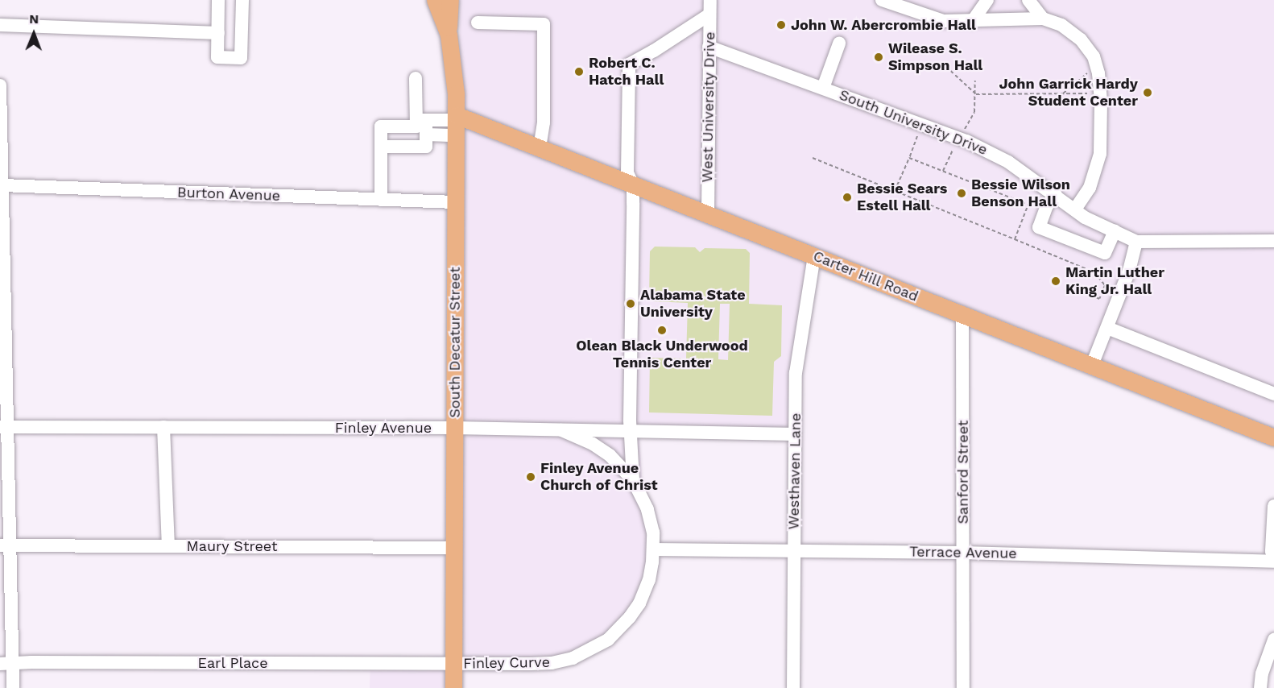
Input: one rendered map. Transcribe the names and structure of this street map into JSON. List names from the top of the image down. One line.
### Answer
{"streets":{"main road":["Carter Hill Road","South Decatur Street"],"street":["West University Drive","South University Drive","Burton Avenue","Finley Avenue","Westhaven Lane","Sanford Street","Maury Street","Terrace Avenue","Earl Place","Finley Curve"]},"crossings":[["West University Drive","South University Drive"],["West University Drive","Carter Hill Road"],["Burton Avenue","South Decatur Street"],["Carter Hill Road","South Decatur Street"],["Carter Hill Road","Westhaven Lane"],["Carter Hill Road","Sanford Street"],["South Decatur Street","Finley Avenue"],["South Decatur Street","Maury Street"],["South Decatur Street","Earl Place"],["South Decatur Street","Finley Curve"],["Finley Avenue","Westhaven Lane"],["Finley Avenue","Finley Curve"],["Westhaven Lane","Terrace Avenue"],["Sanford Street","Terrace Avenue"],["Terrace Avenue","Finley Curve"],["Earl Place","Finley Curve"]],"places":["John W. Abercrombie Hall","Wilease S. Simpson Hall","Robert C. Hatch Hall","John Garrick Hardy Student Center","Bessie Wilson Benson Hall","Bessie Sears Estell Hall","Martin Luther King Jr. Hall","Alabama State University","Olean Black Underwood Tennis Center","Finley Avenue Church of Christ"],"north":"top"}
